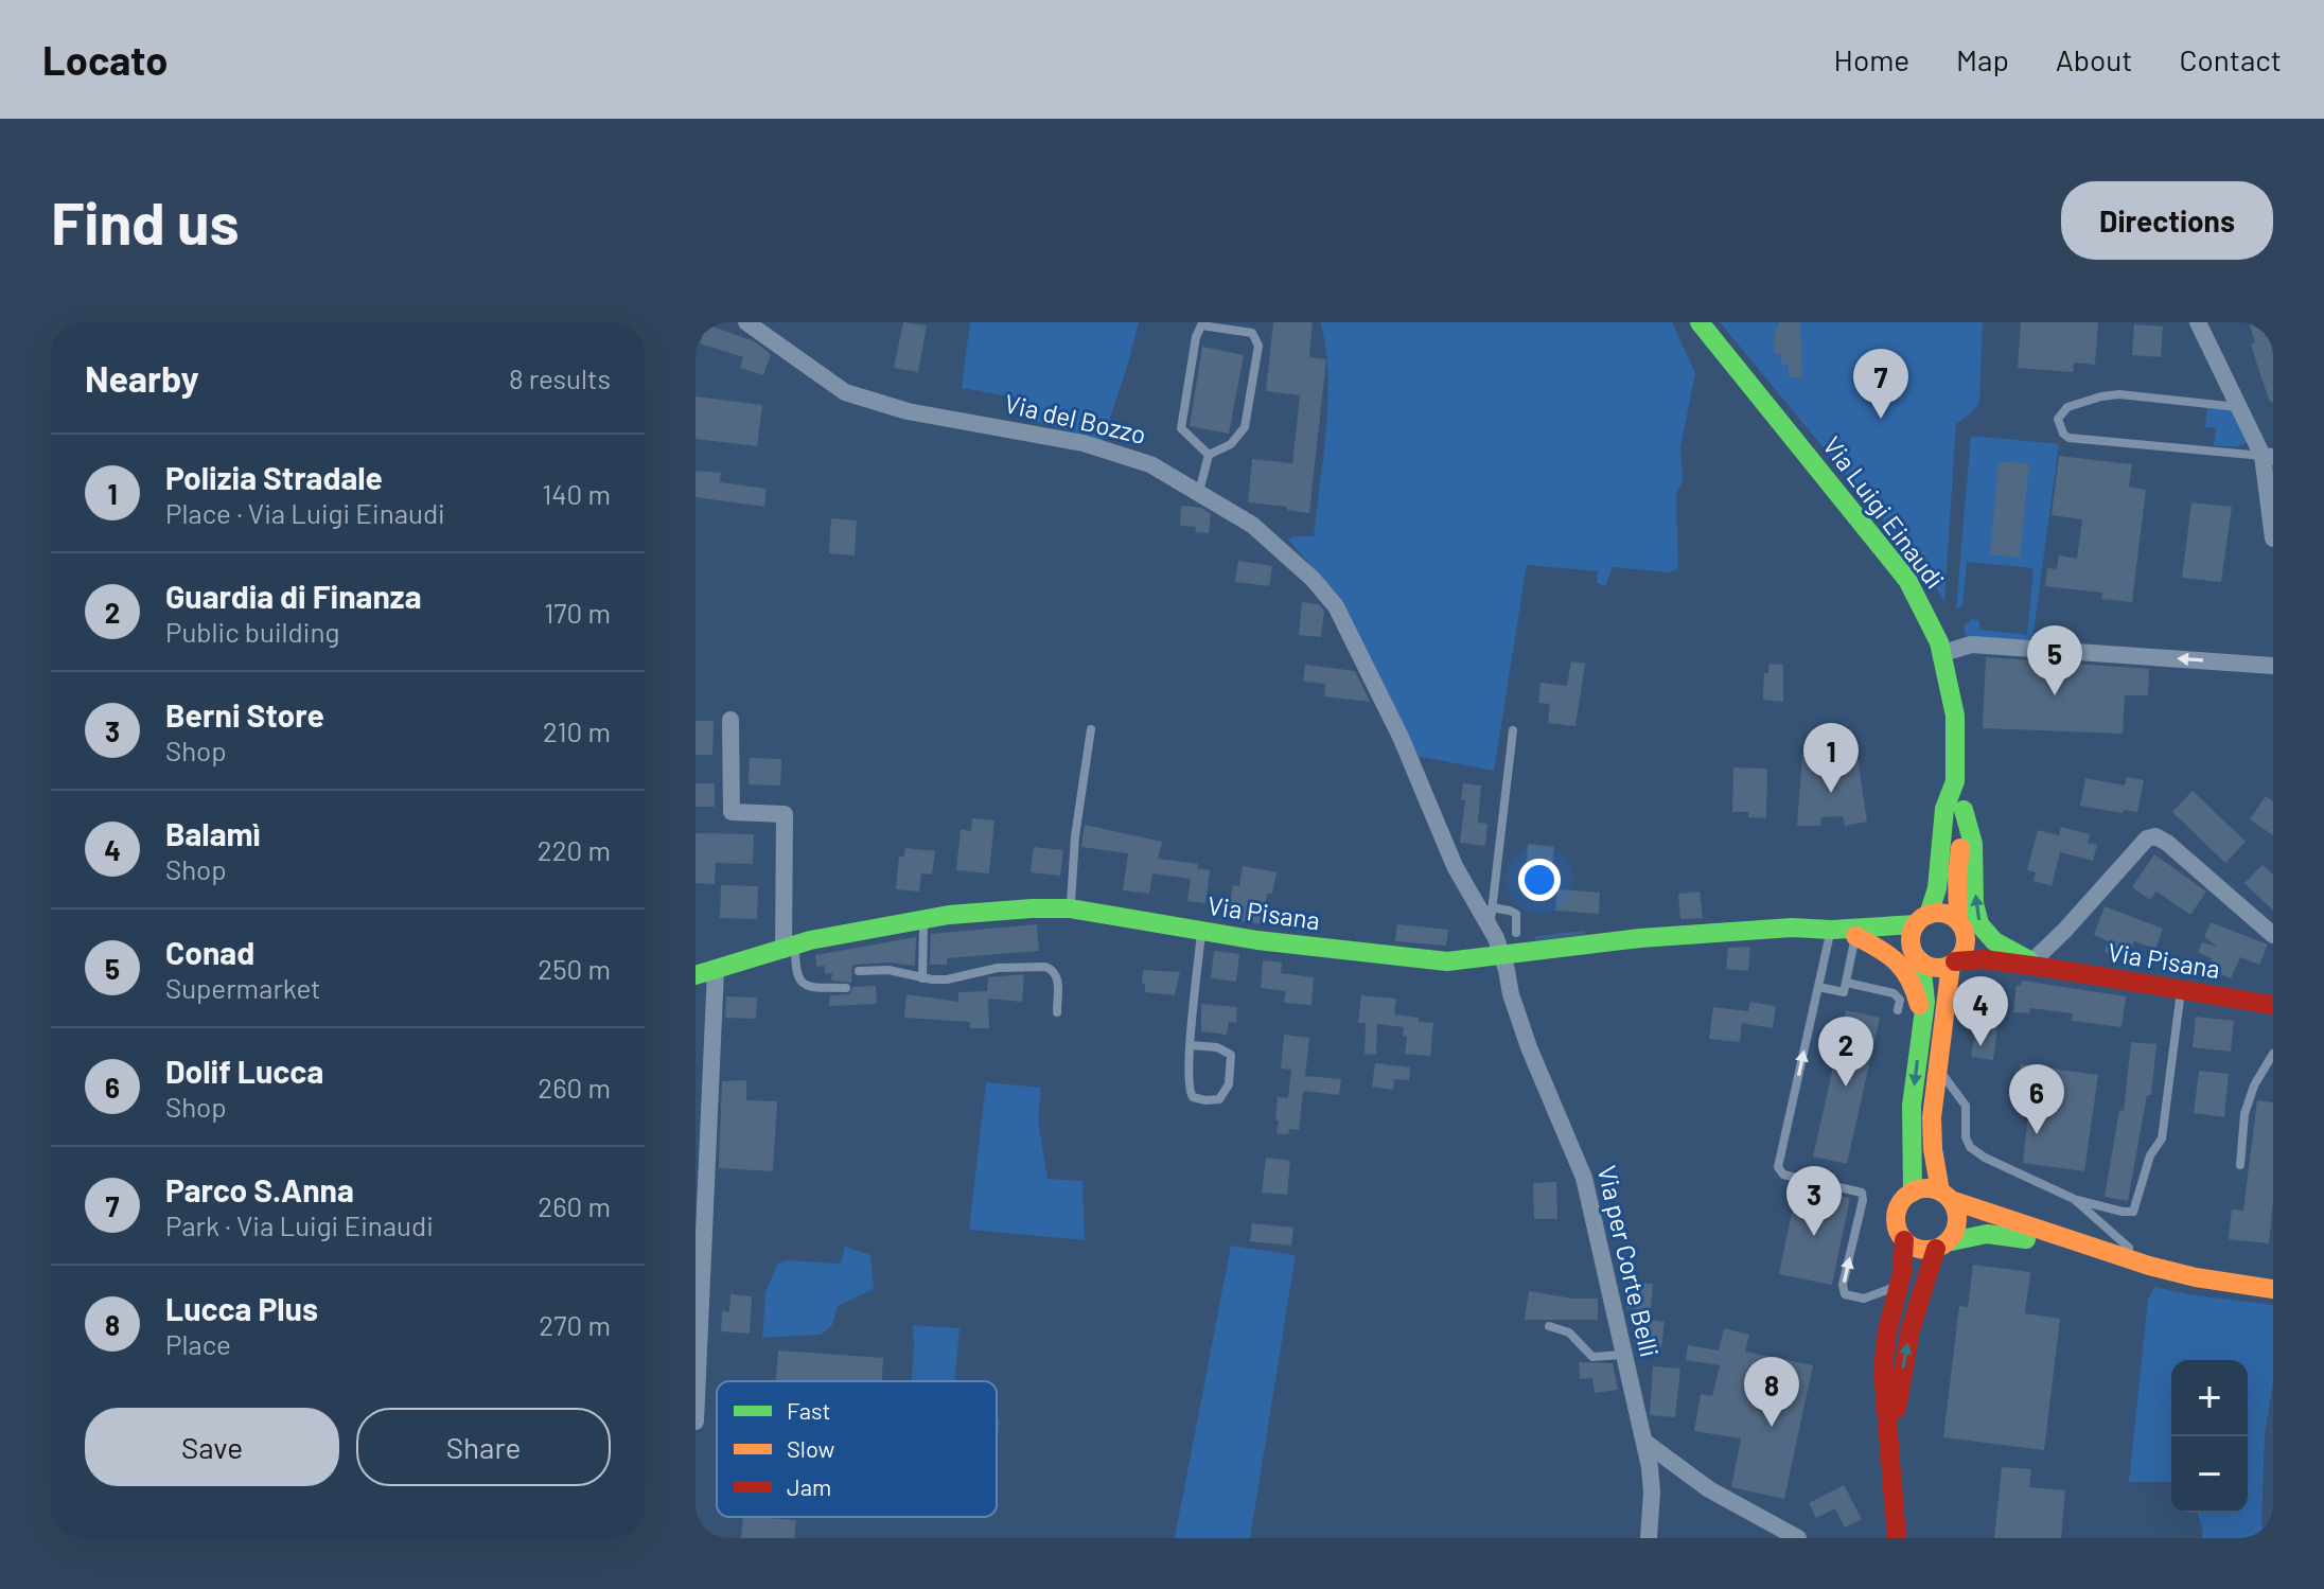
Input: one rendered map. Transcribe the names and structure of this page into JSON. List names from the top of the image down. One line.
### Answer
{"streets":{"main road":["Via Luigi Einaudi","Via Pisana"],"street":["Via del Bozzo","Via per Corte Belli"]},"crossings":[["Via del Bozzo","Via Pisana"],["Via del Bozzo","Via per Corte Belli"],["Via Luigi Einaudi","Via Pisana"],["Via Pisana","Via per Corte Belli"]],"legend":["Fast","Slow","Jam"],"page":{"header":"Locato","nav":["Home","Map","About","Contact"],"buttons":["Directions",["Save","Share"]],"title":"Find us","heading":["Nearby","8 results"],"pins":["7","5","1","4","2","6","3","8"],"list":[{"mark":"1","name":"Polizia Stradale","note":"Place · Via Luigi Einaudi","value":"140 m"},{"mark":"2","name":"Guardia di Finanza","note":"Public building","value":"170 m"},{"mark":"3","name":"Berni Store","note":"Shop","value":"210 m"},{"mark":"4","name":"Balamì","note":"Shop","value":"220 m"},{"mark":"5","name":"Conad","note":"Supermarket","value":"250 m"},{"mark":"6","name":"Dolif Lucca","note":"Shop","value":"260 m"},{"mark":"7","name":"Parco S.Anna","note":"Park · Via Luigi Einaudi","value":"260 m"},{"mark":"8","name":"Lucca Plus","note":"Place","value":"270 m"}],"map_buttons":["+","−"]}}
